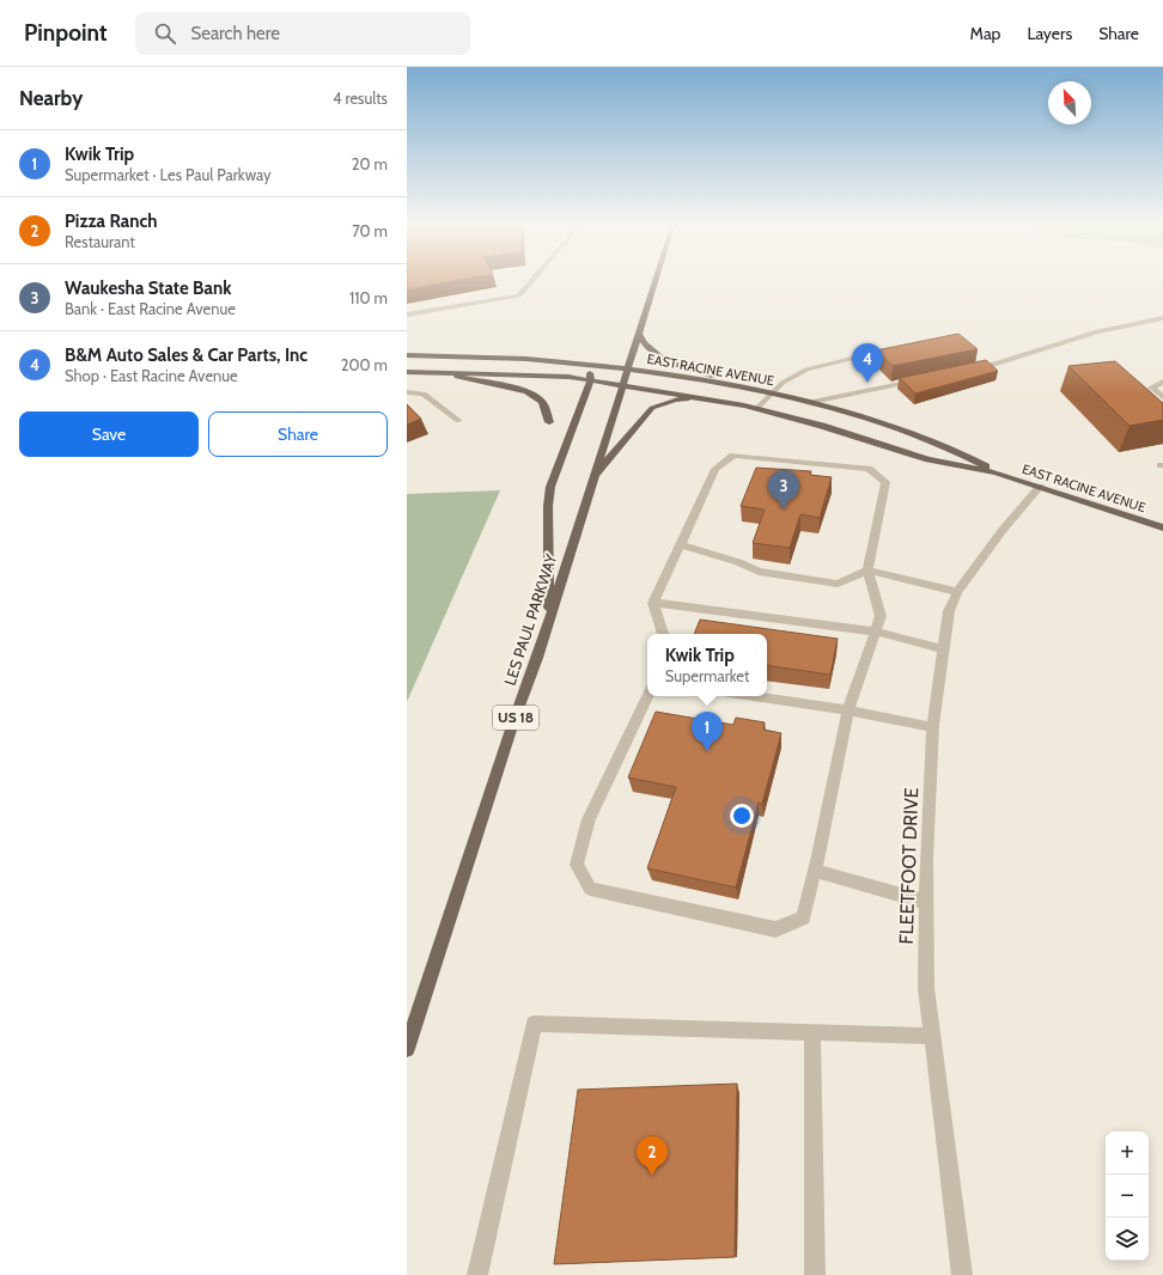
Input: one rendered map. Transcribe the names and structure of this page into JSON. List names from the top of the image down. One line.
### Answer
{"streets":{"main road":["EAST RACINE AVENUE","LES PAUL PARKWAY","US 18"],"street":["FLEETFOOT DRIVE"]},"crossings":[["EAST RACINE AVENUE","LES PAUL PARKWAY"],["EAST RACINE AVENUE","FLEETFOOT DRIVE"]],"north":"top left","page":{"header":"Pinpoint","search":"Search here","nav":["Map","Layers","Share"],"heading":["Nearby","4 results"],"list":[{"mark":"1","name":"Kwik Trip","note":"Supermarket · Les Paul Parkway","value":"20 m"},{"mark":"2","name":"Pizza Ranch","note":"Restaurant","value":"70 m"},{"mark":"3","name":"Waukesha State Bank","note":"Bank · East Racine Avenue","value":"110 m"},{"mark":"4","name":"B&M Auto Sales & Car Parts, Inc","note":"Shop · East Racine Avenue","value":"200 m"}],"pins":["4","3","1","2"],"buttons":["Save","Share"],"popup":["Kwik Trip","Supermarket"],"map_buttons":["+","−"]}}
